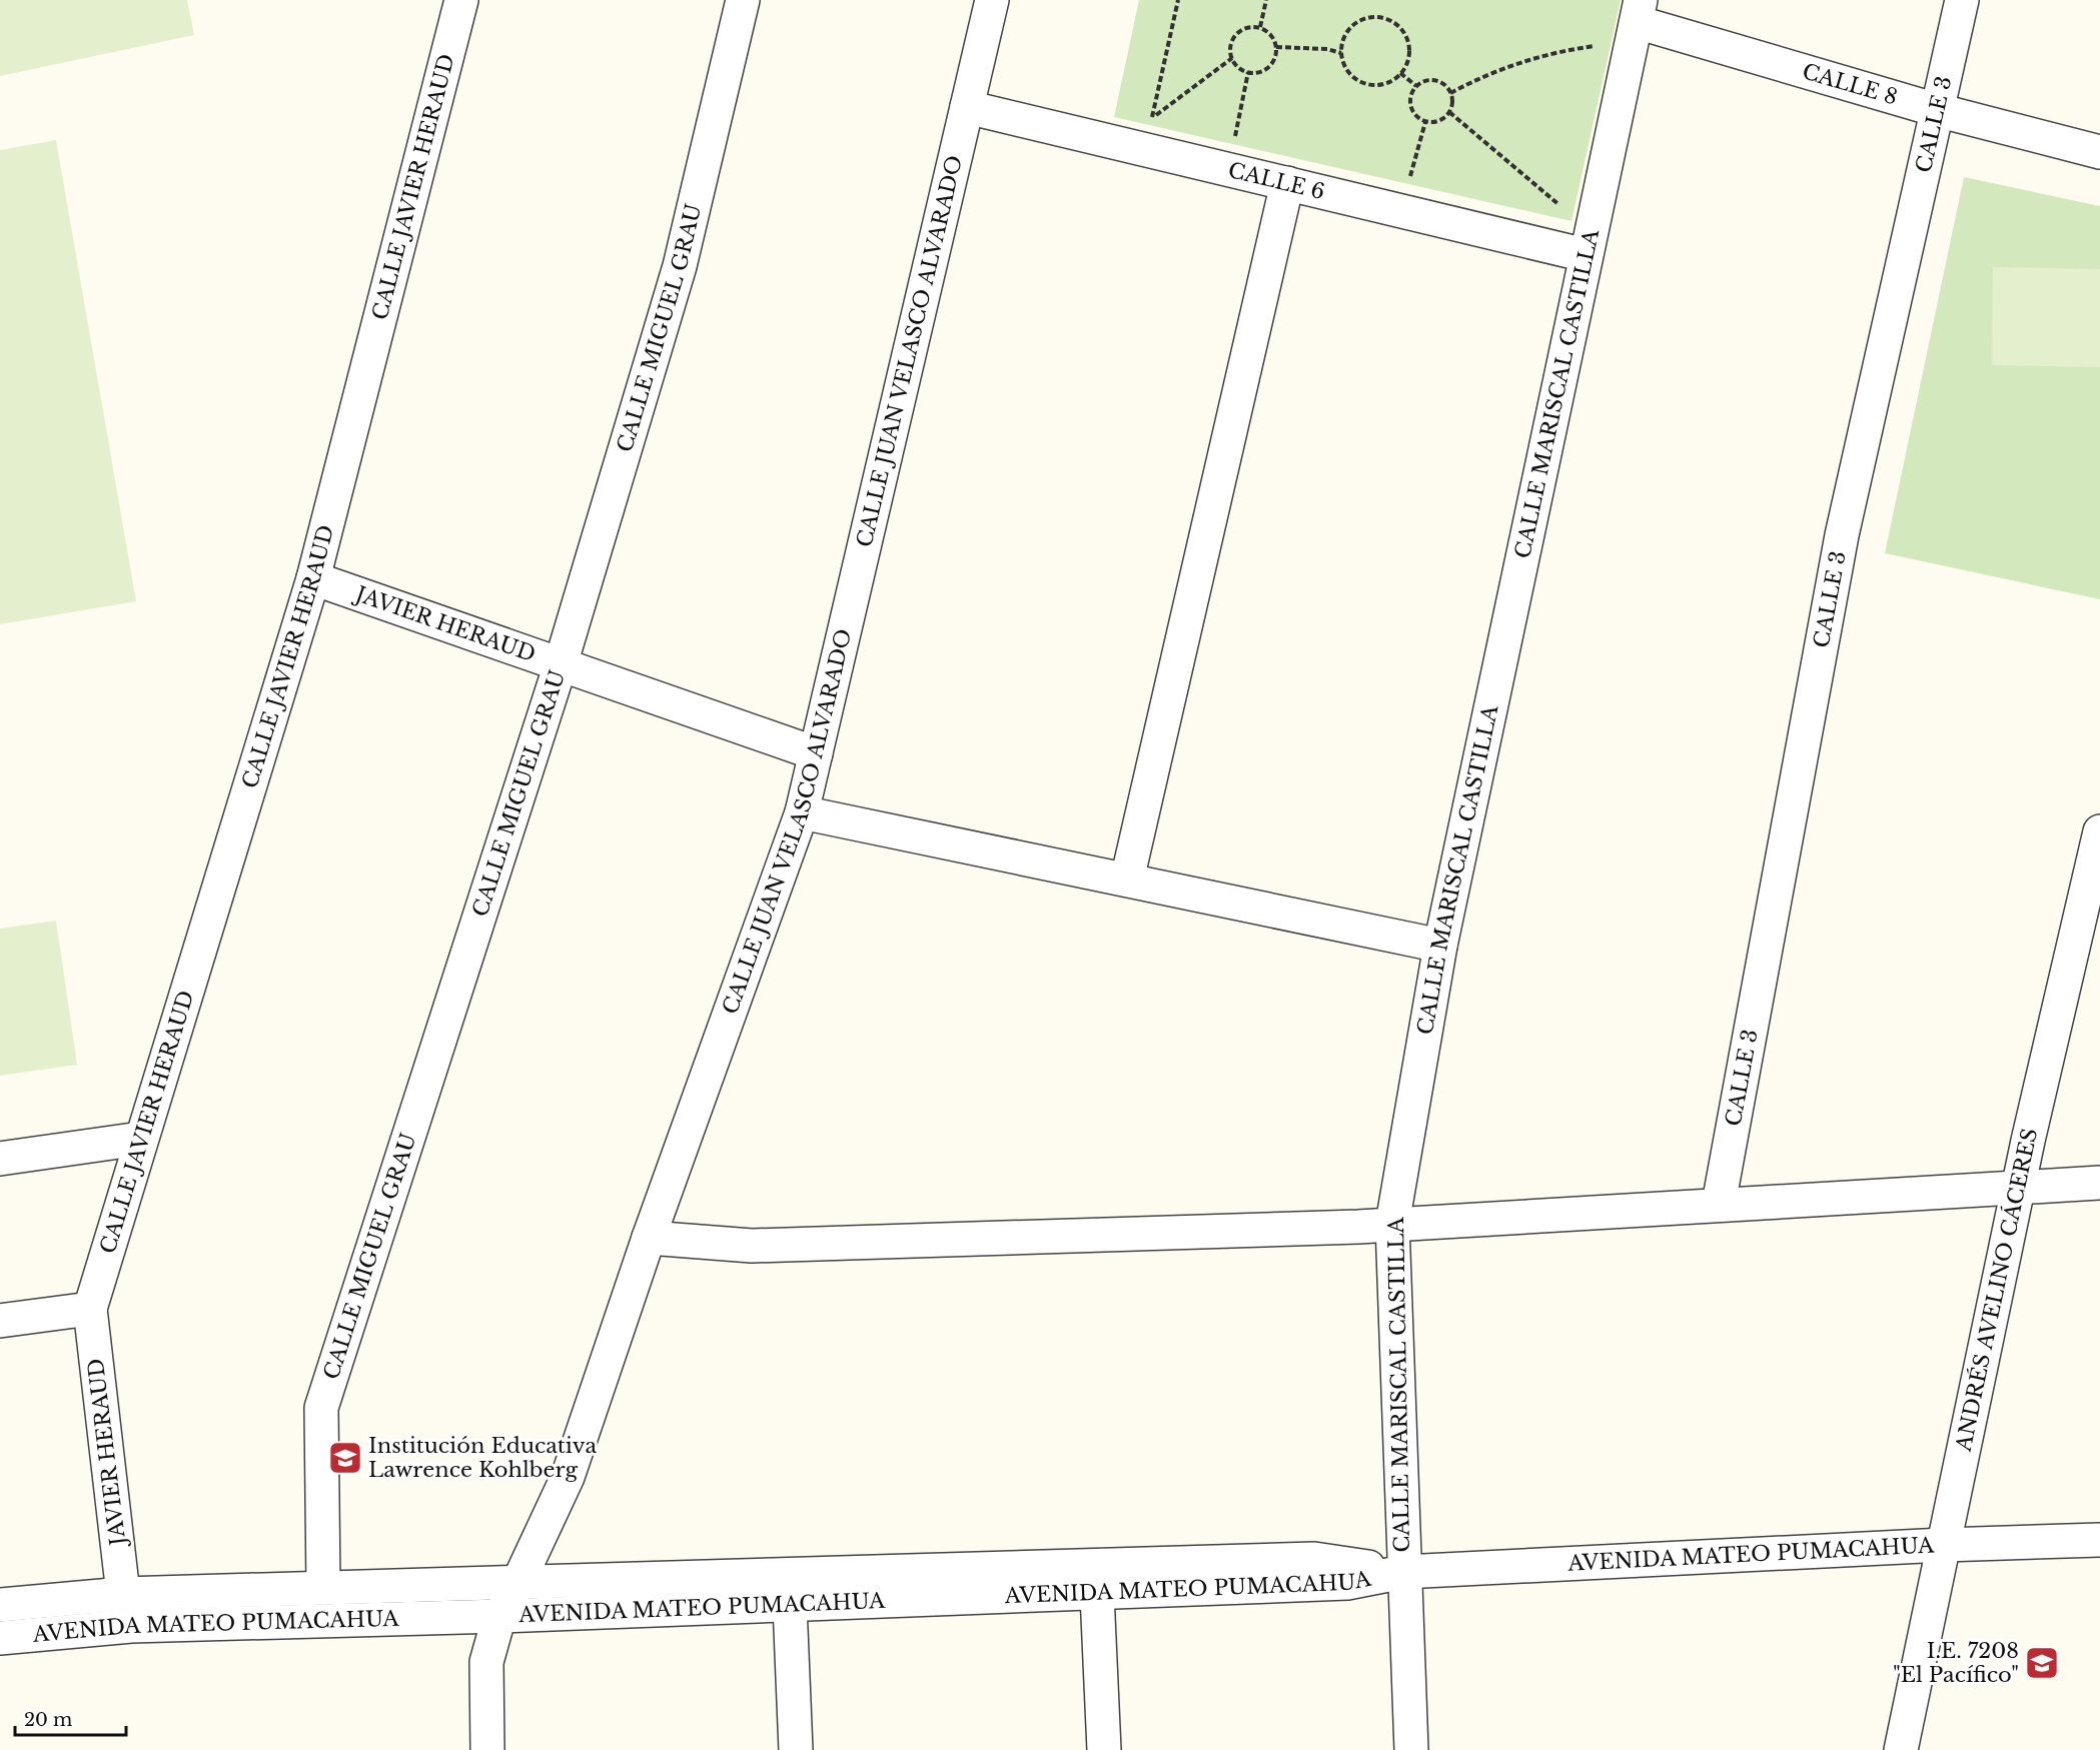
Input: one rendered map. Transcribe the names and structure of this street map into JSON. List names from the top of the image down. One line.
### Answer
{"streets":{"street":["CALLE 8","CALLE 3","CALLE 6","CALLE JAVIER HERAUD","CALLE MIGUEL GRAU","CALLE JUAN VELASCO ALVARADO","CALLE MARISCAL CASTILLA","JAVIER HERAUD","ANDRÉS AVELINO CÁCERES","AVENIDA MATEO PUMACAHUA"]},"crossings":[["CALLE 8","CALLE 3"],["CALLE 8","CALLE MARISCAL CASTILLA"],["CALLE 6","CALLE JUAN VELASCO ALVARADO"],["CALLE 6","CALLE MARISCAL CASTILLA"],["CALLE JAVIER HERAUD","JAVIER HERAUD"],["CALLE MIGUEL GRAU","JAVIER HERAUD"],["CALLE MIGUEL GRAU","AVENIDA MATEO PUMACAHUA"],["CALLE JUAN VELASCO ALVARADO","JAVIER HERAUD"],["CALLE JUAN VELASCO ALVARADO","AVENIDA MATEO PUMACAHUA"],["CALLE MARISCAL CASTILLA","AVENIDA MATEO PUMACAHUA"],["JAVIER HERAUD","AVENIDA MATEO PUMACAHUA"],["ANDRÉS AVELINO CÁCERES","AVENIDA MATEO PUMACAHUA"]],"places":{"school or university":["Institución Educativa Lawrence Kohlberg","I.E. 7208 \"El Pacífico\""]},"scale_bar":"20 m"}
